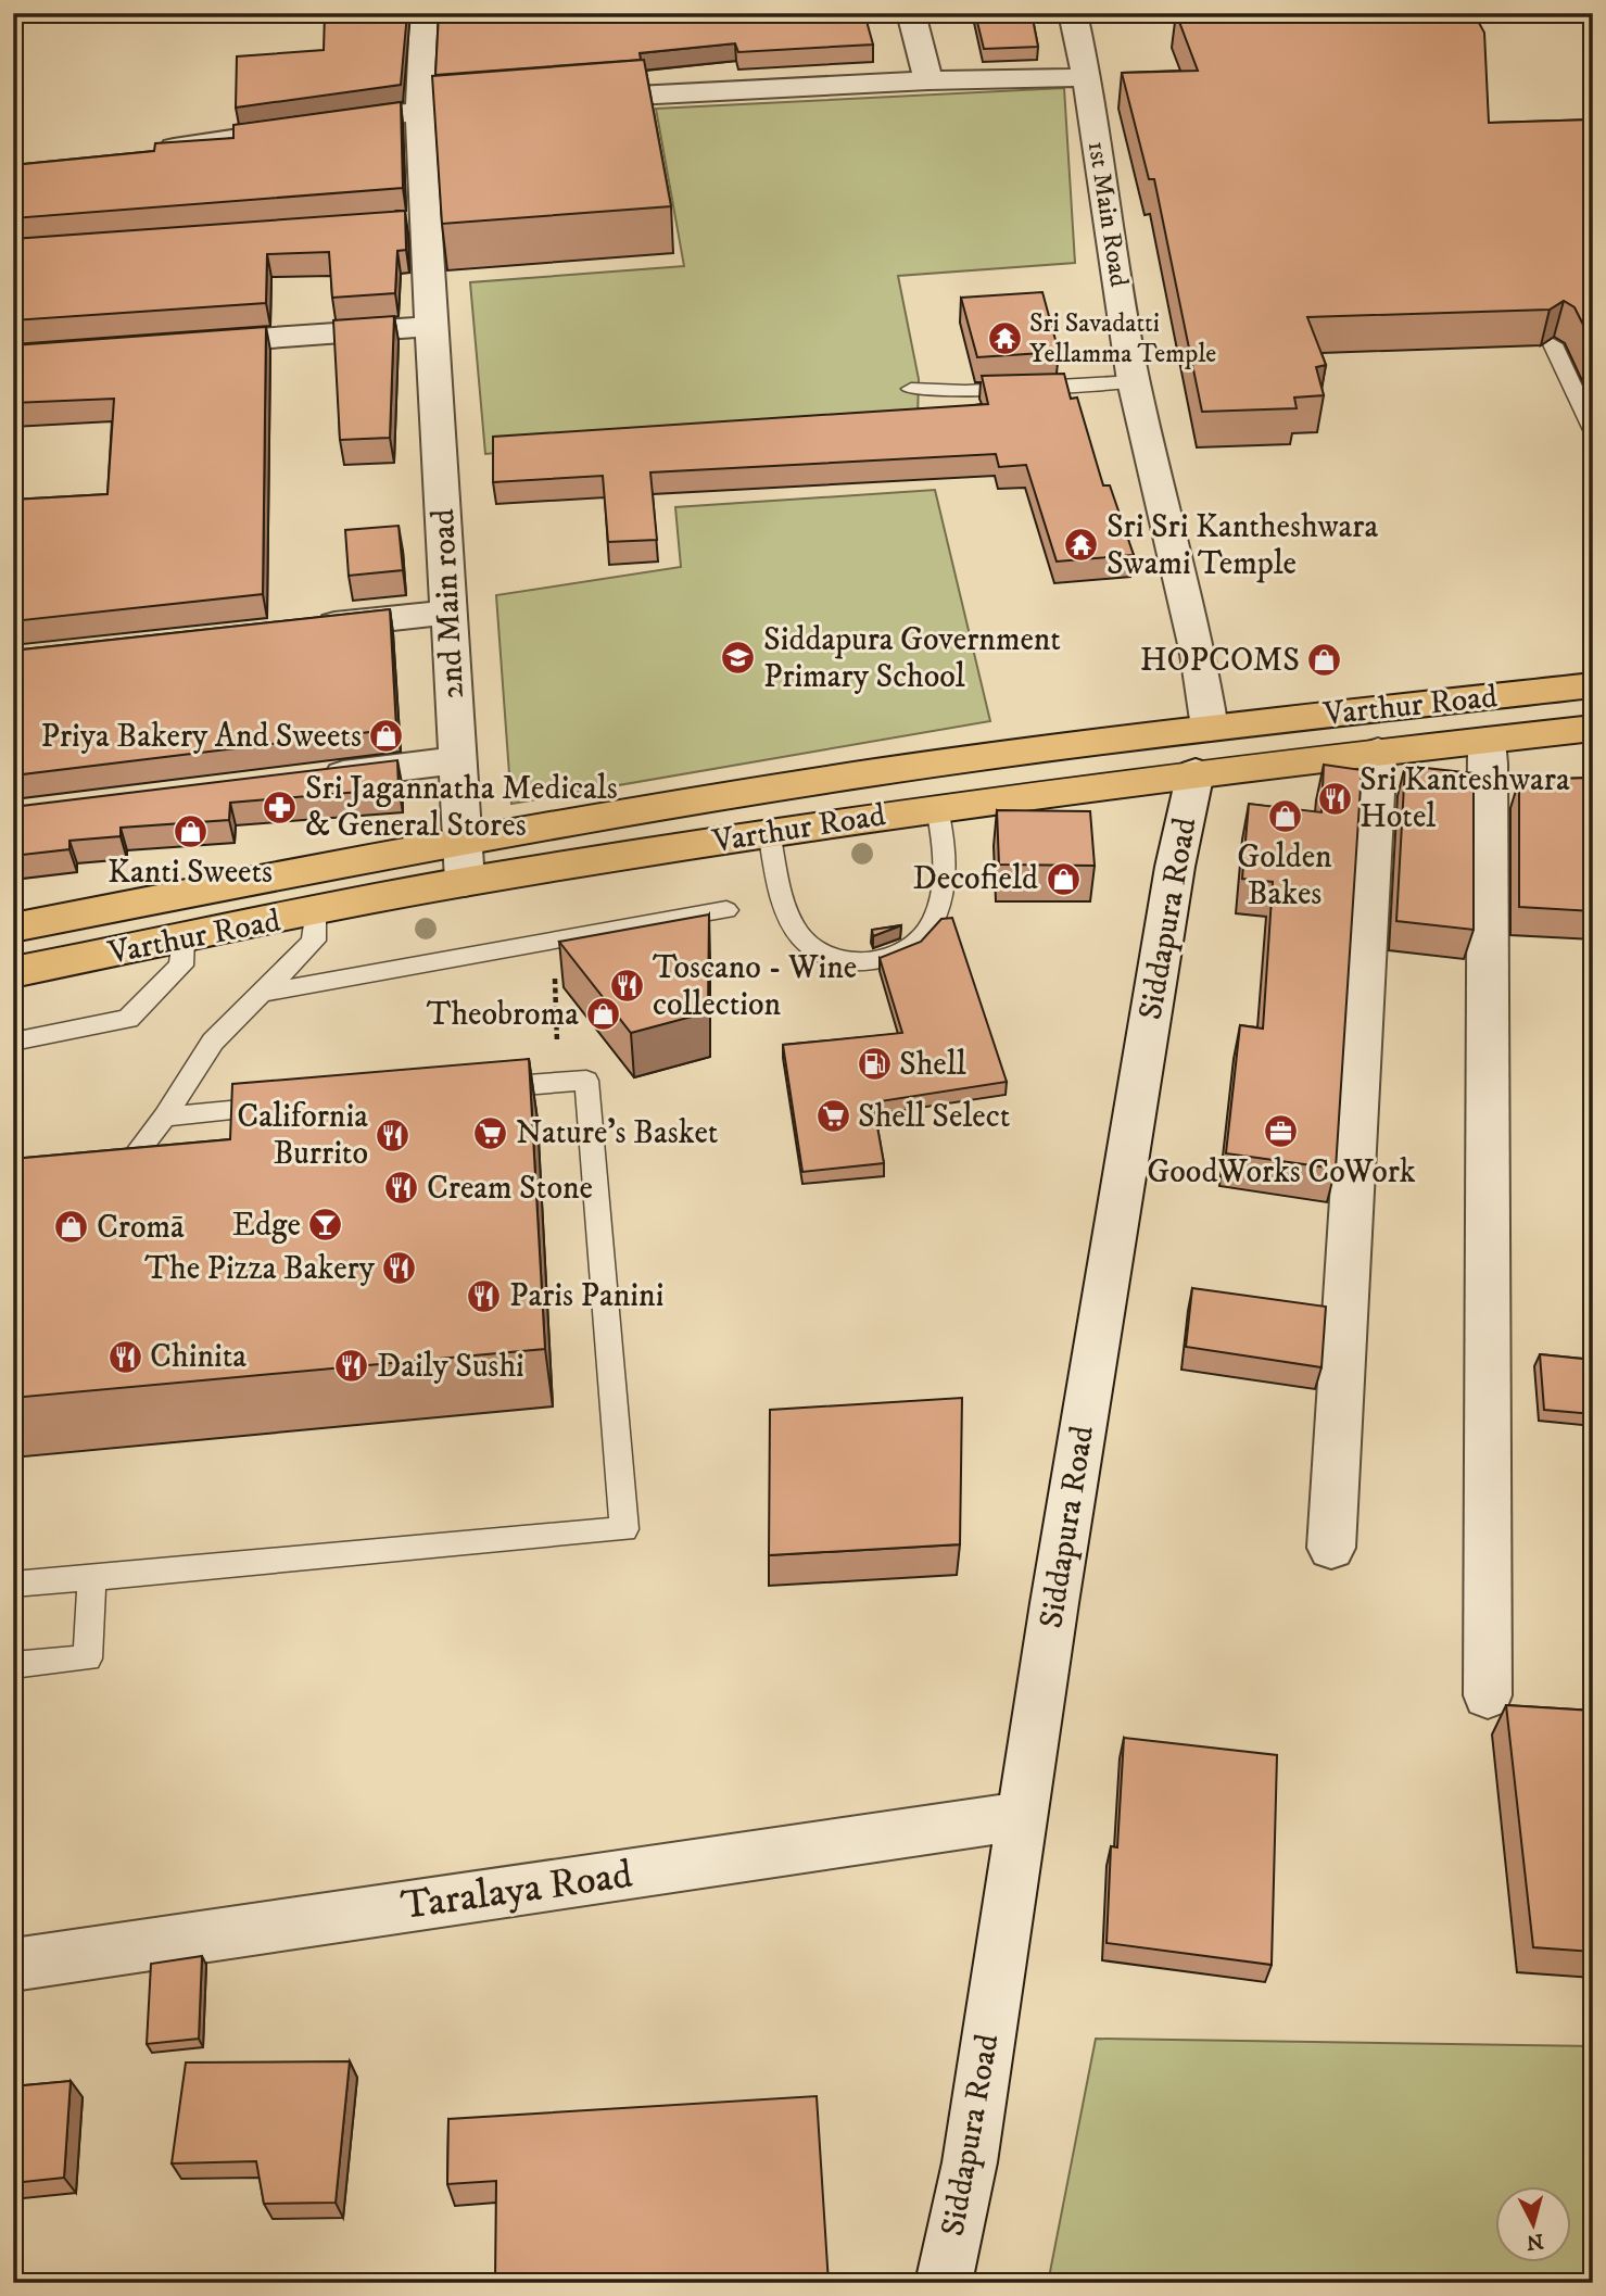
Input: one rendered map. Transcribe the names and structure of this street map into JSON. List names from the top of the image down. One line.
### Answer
{"streets":{"main road":["Varthur Road"],"street":["1st Main Road","2nd Main road","Siddapura Road","Taralaya Road"]},"crossings":[["1st Main Road","Varthur Road"],["2nd Main road","Varthur Road"],["Varthur Road","Siddapura Road"],["Siddapura Road","Taralaya Road"]],"places":{"temple":["Sri Savadatti Yellamma Temple","Sri Sri Kantheshwara Swami Temple"],"school or university":["Siddapura Government Primary School"],"shop":["HOPCOMS","Priya Bakery And Sweets","Golden Bakes","Kanti Sweets","Decofield","Theobroma","Cromā"],"restaurant":["Sri Kanteshwara Hotel","Toscano - Wine collection","California Burrito","Cream Stone","The Pizza Bakery","Paris Panini","Chinita","Daily Sushi"],"pharmacy":["Sri Jagannatha Medicals & General Stores"],"fuel station":["Shell"],"supermarket":["Shell Select","Nature's Basket"],"office":["GoodWorks CoWork"],"bar":["Edge"]},"north":"bottom"}
